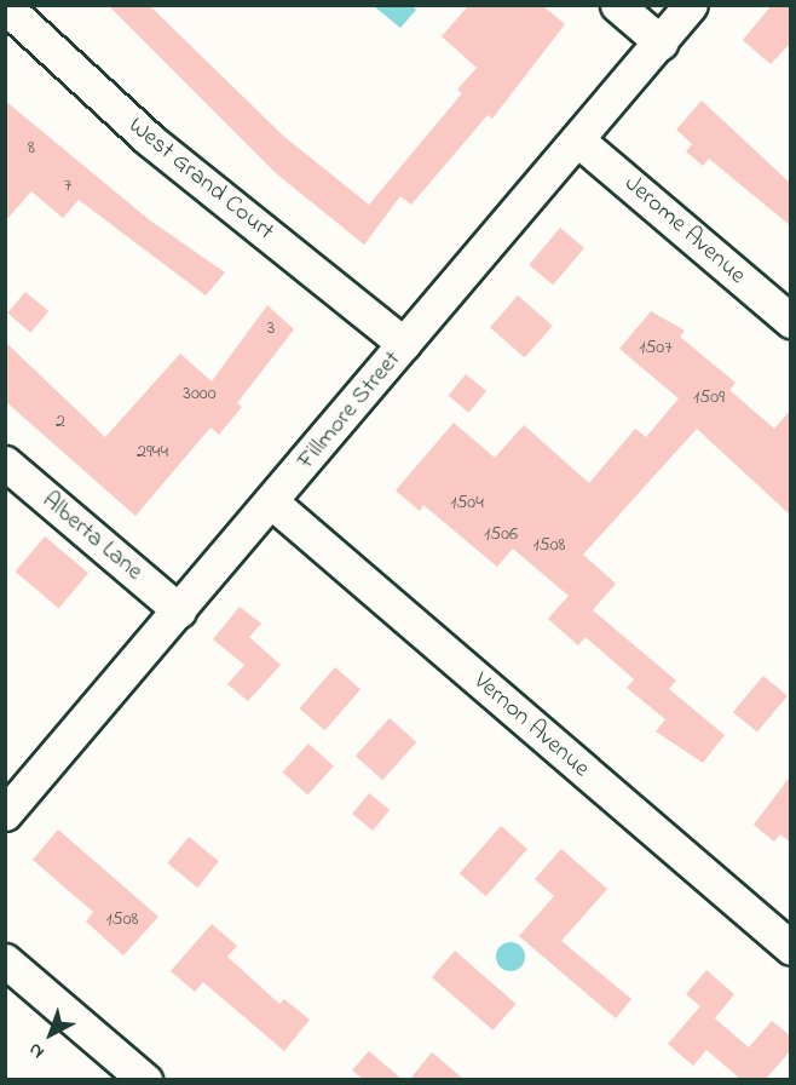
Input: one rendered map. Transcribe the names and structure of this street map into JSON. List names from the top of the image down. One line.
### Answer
{"streets":{"street":["West Grand Court","Jerome Avenue","Fillmore Street","Alberta Lane","Vernon Avenue"]},"crossings":[["West Grand Court","Fillmore Street"],["Jerome Avenue","Fillmore Street"],["Fillmore Street","Alberta Lane"],["Fillmore Street","Vernon Avenue"]],"house_numbers":["8","7","3","1507","3000","1509","2","2944","1504","1506","1508","1508"],"north":"bottom left"}
